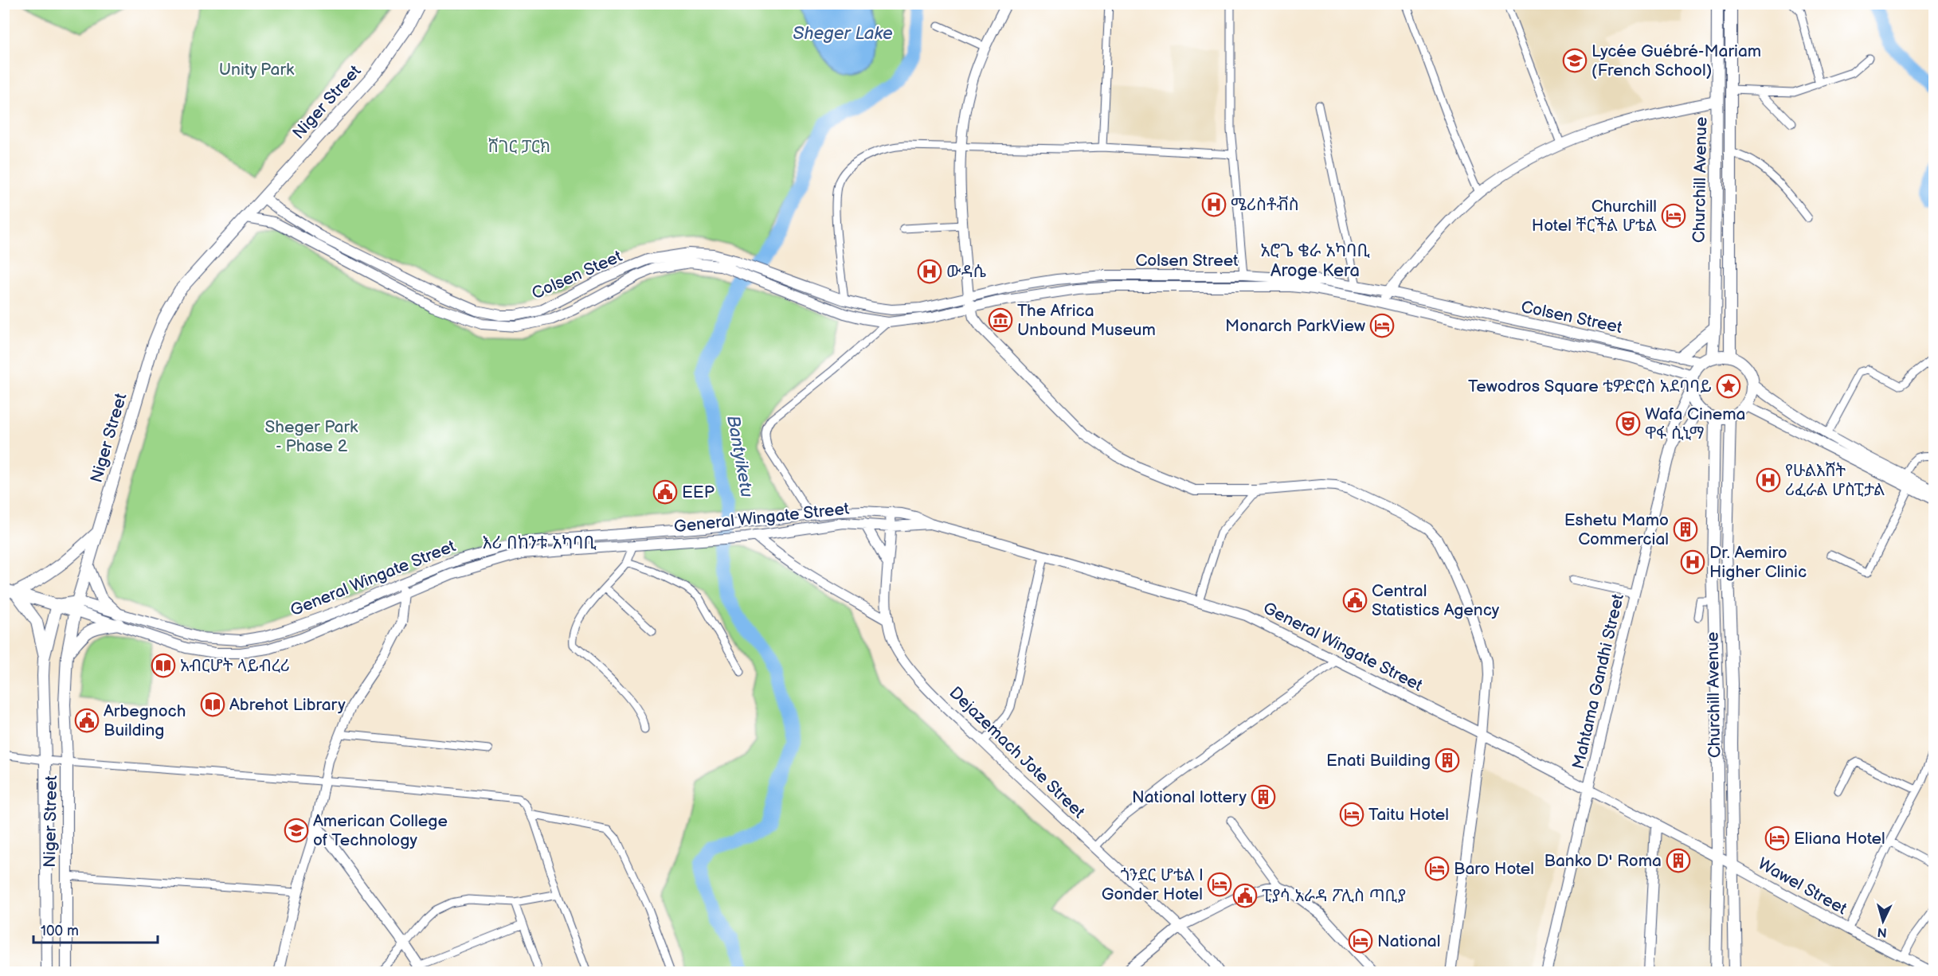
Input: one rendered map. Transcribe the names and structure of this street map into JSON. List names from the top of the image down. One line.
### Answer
{"streets":{"main road":["Niger Street","Churchill Avenue","Colsen Street","Colsen Steet","General Wingate Street","Mahtama Gandhi Street","Dejazemach Jote Street","Wawel Street"]},"crossings":[["Niger Street","Colsen Steet"],["Niger Street","General Wingate Street"],["Churchill Avenue","Colsen Street"],["Churchill Avenue","General Wingate Street"],["Churchill Avenue","Mahtama Gandhi Street"],["Churchill Avenue","Wawel Street"],["Colsen Street","Colsen Steet"],["Colsen Street","Mahtama Gandhi Street"],["General Wingate Street","Mahtama Gandhi Street"],["General Wingate Street","Dejazemach Jote Street"],["General Wingate Street","Wawel Street"]],"districts":["አሮጌ ቄራ አካባቢ Aroge Kera","እሪ በከንቱ አካባቢ"],"water":["Sheger Lake","Bantyiketu"],"parks":["Unity Park","ሸገር ፓርክ","Sheger Park - Phase 2"],"places":{"school or university":["Lycée Guébré-Mariam (French School)","American College of Technology"],"hospital":["ሜሪስቶቭስ","ውዳሴ","የሁልእሸት ሪፈራል ሆስፒታል","Dr. Aemiro Higher Clinic"],"hotel":["Churchill Hotel ቸርችል ሆቴል","Monarch ParkView","Taitu Hotel","Eliana Hotel","Baro Hotel","ጎንደር ሆቴል | Gonder Hotel","National"],"museum":["The Africa Unbound Museum"],"place":["Tewodros Square ቴዎድሮስ አደባባይ"],"theatre":["Wafa Cinema ዋፋ ሲኒማ"],"public building":["EEP","Central Statistics Agency","Arbegnoch Building","ፒያሳ አራዳ ፖሊስ ጣቢያ"],"building":["Eshetu Mamo Commercial","Enati Building","National lottery","Banko D' Roma"],"library":["አብርሆት ላይብረሪ","Abrehot Library"]},"scale_bar":"100 m","north":"bottom"}
